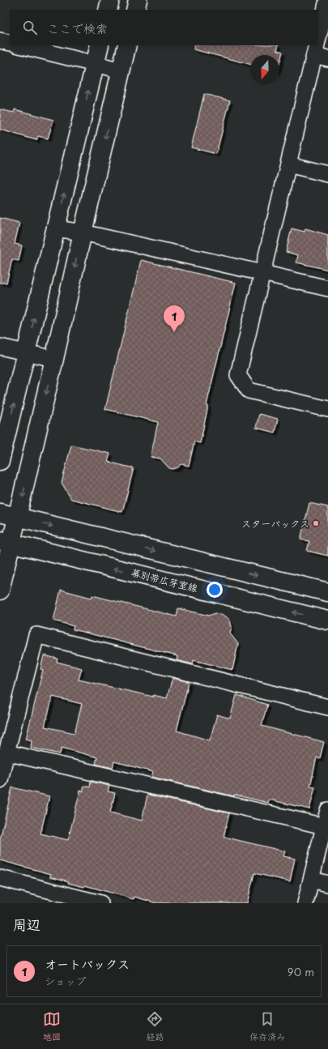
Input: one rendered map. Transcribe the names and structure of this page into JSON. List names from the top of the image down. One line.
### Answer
{"streets":{"street":["幕別帯広芽室線"]},"places":["スターバックス"],"north":"bottom","page":{"search":"ここで検索","pins":"1","heading":"周辺","list":[{"mark":"1","name":"オートバックス","note":"ショップ","value":"90 m"}],"nav":["地図","経路","保存済み"]}}
